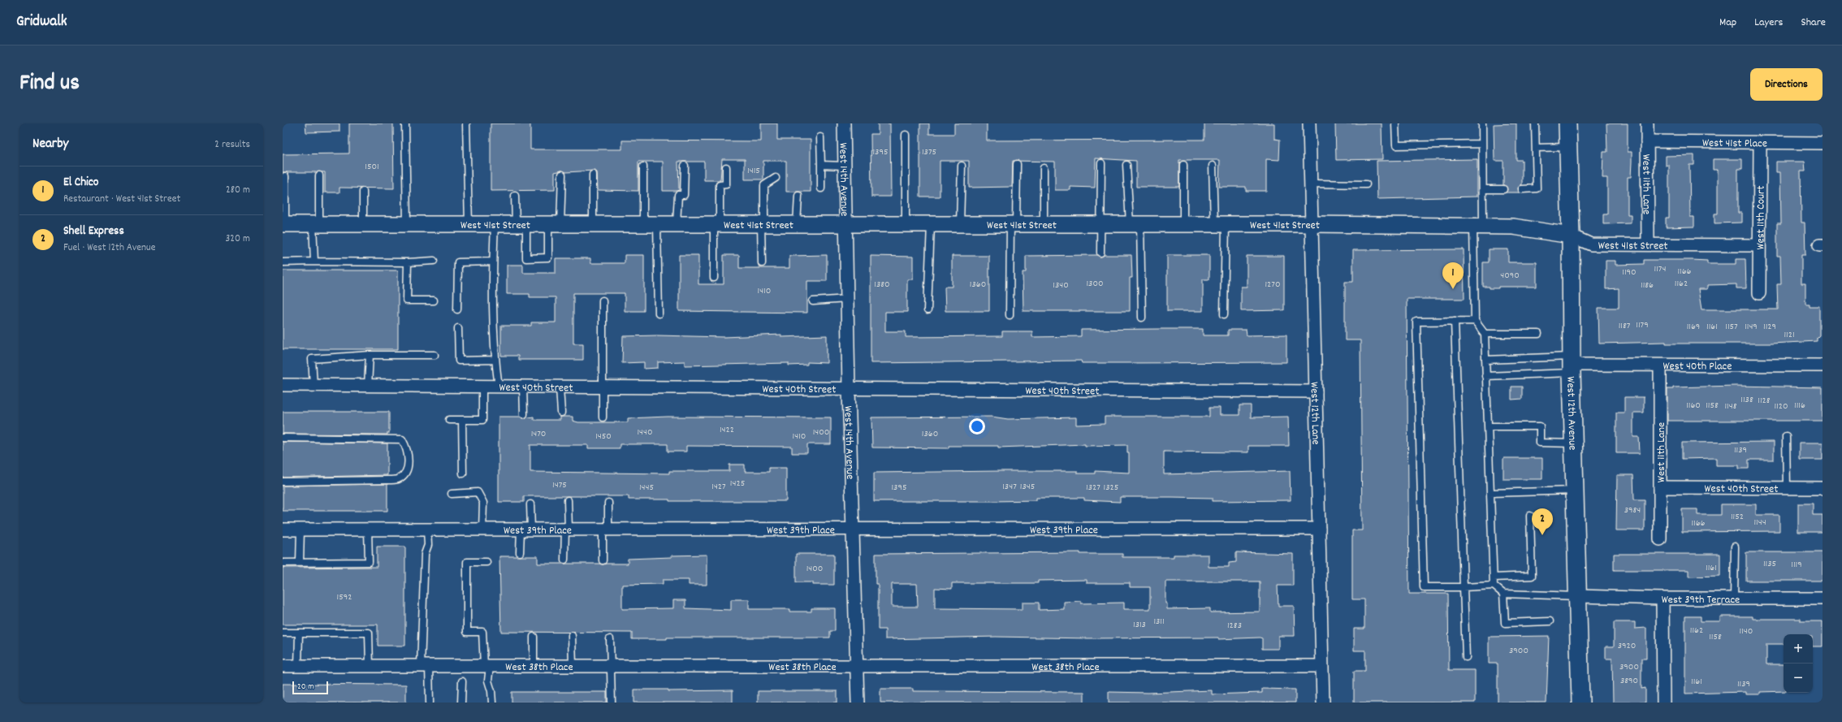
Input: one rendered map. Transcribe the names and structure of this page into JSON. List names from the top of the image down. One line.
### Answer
{"streets":{"main road":["West 12th Avenue"],"street":["West 41st Place","West 14th Avenue","West 11th Lane","West 11th Court","West 41st Street","West 40th Place","West 40th Street","West 12th Lane","West 39th Place","West 39th Terrace","West 38th Place"]},"crossings":[["West 41st Place","West 11th Lane"],["West 41st Place","West 11th Court"],["West 14th Avenue","West 41st Street"],["West 14th Avenue","West 40th Street"],["West 14th Avenue","West 39th Place"],["West 14th Avenue","West 38th Place"],["West 11th Lane","West 41st Street"],["West 11th Lane","West 40th Place"],["West 11th Lane","West 40th Street"],["West 11th Court","West 41st Street"],["West 41st Street","West 12th Lane"],["West 41st Street","West 12th Avenue"],["West 40th Place","West 12th Avenue"],["West 40th Street","West 12th Lane"],["West 12th Lane","West 39th Place"],["West 12th Lane","West 38th Place"],["West 12th Avenue","West 39th Terrace"]],"house_numbers":["1395","1375","1501","1415","1174","1166","1190","4090","1300","1162","1380","1360","1270","1340","1186","1410","1179","1187","1169","1161","1157","1149","1129","1121","1138","1128","1160","1158","1116","1148","1120","1422","1440","1400","1470","1360","1450","1410","1139","1425","1475","1427","1347","1345","1445","1395","1327","1325","3984","1152","1144","1166","1135","1119","1161","1400","1592","1311","1313","1283","1162","1140","1158","3920","3900","3900","3890","1161","1139"],"scale_bar":"20 m","page":{"header":"Gridwalk","nav":["Map","Layers","Share"],"title":"Find us","buttons":"Directions","heading":["Nearby","2 results"],"list":[{"mark":"1","name":"El Chico","note":"Restaurant · West 41st Street","value":"280 m"},{"mark":"2","name":"Shell Express","note":"Fuel · West 12th Avenue","value":"320 m"}],"pins":["1","2"],"map_buttons":["+","−"],"scale":"20 m"}}
